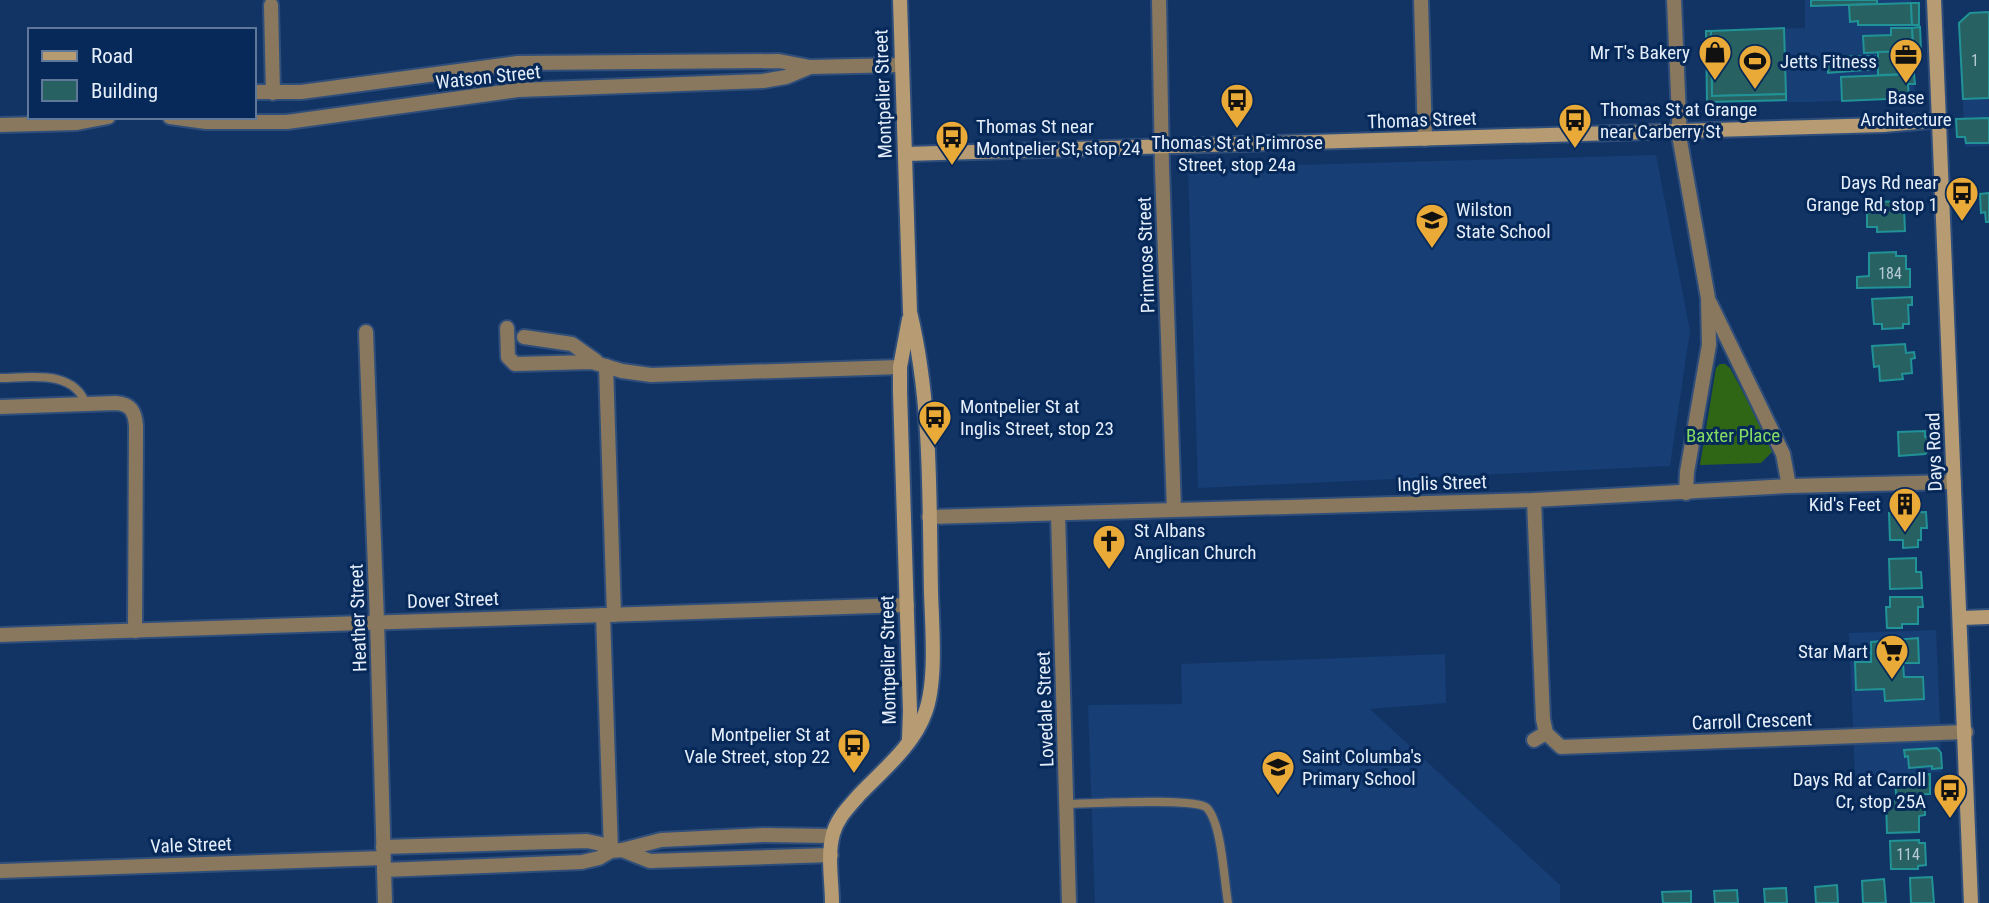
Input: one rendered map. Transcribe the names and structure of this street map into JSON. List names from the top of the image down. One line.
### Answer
{"streets":{"street":["Watson Street","Montpelier Street","Thomas Street","Primrose Street","Days Road","Inglis Street","Dover Street","Heather Street","Lovedale Street","Carroll Crescent","Vale Street"]},"crossings":[["Watson Street","Montpelier Street"],["Montpelier Street","Thomas Street"],["Montpelier Street","Inglis Street"],["Montpelier Street","Dover Street"],["Thomas Street","Primrose Street"],["Thomas Street","Days Road"],["Primrose Street","Inglis Street"],["Days Road","Inglis Street"],["Days Road","Carroll Crescent"],["Inglis Street","Lovedale Street"],["Inglis Street","Carroll Crescent"],["Dover Street","Heather Street"],["Heather Street","Vale Street"]],"parks":["Baxter Place"],"places":{"shop":["Mr T's Bakery"],"office":["Base Architecture"],"sports":["Jetts Fitness"],"bus stop":["Thomas St at Primrose Street, stop 24a","Thomas St at Grange near Carberry St","Thomas St near Montpelier St, stop 24","Days Rd near Grange Rd, stop 1","Montpelier St at Inglis Street, stop 23","Montpelier St at Vale Street, stop 22","Days Rd at Carroll Cr, stop 25A"],"school or university":["Wilston State School","Saint Columba's Primary School"],"building":["Kid's Feet"],"church":["St Albans Anglican Church"],"supermarket":["Star Mart"]},"house_numbers":["1","184","114"],"legend":["Road","Building"]}
